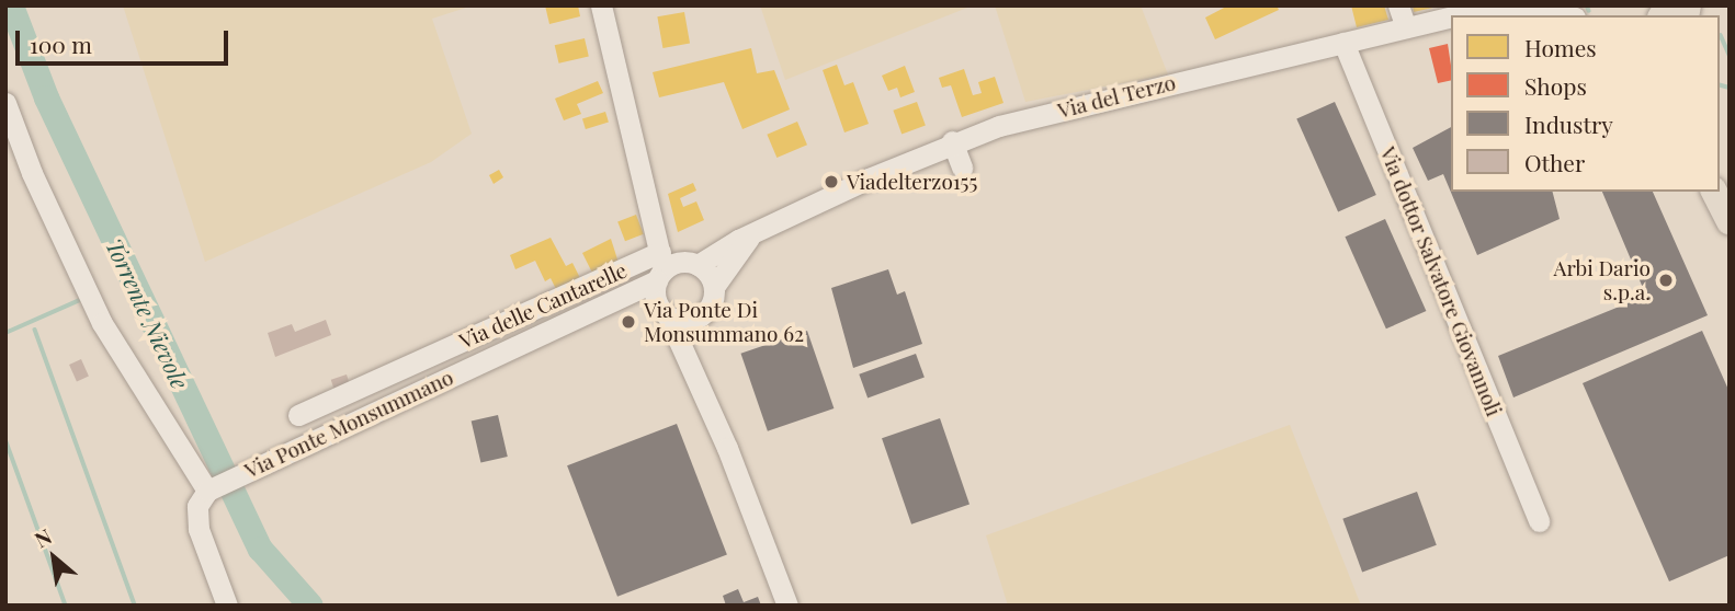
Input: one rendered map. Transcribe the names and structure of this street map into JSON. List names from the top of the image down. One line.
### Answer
{"streets":{"street":["Via del Terzo","Via dottor Salvatore Giovannoli","Via delle Cantarelle","Via Ponte Monsummano"]},"crossings":[["Via del Terzo","Via dottor Salvatore Giovannoli"],["Via del Terzo","Via delle Cantarelle"],["Via del Terzo","Via Ponte Monsummano"],["Via delle Cantarelle","Via Ponte Monsummano"]],"water":["Torrente Nievole"],"places":["Viadelterzo155","Arbi Dario s.p.a.","Via Ponte Di Monsummano 62"],"legend":["Homes","Shops","Industry","Other"],"scale_bar":"100 m","north":"top left"}
